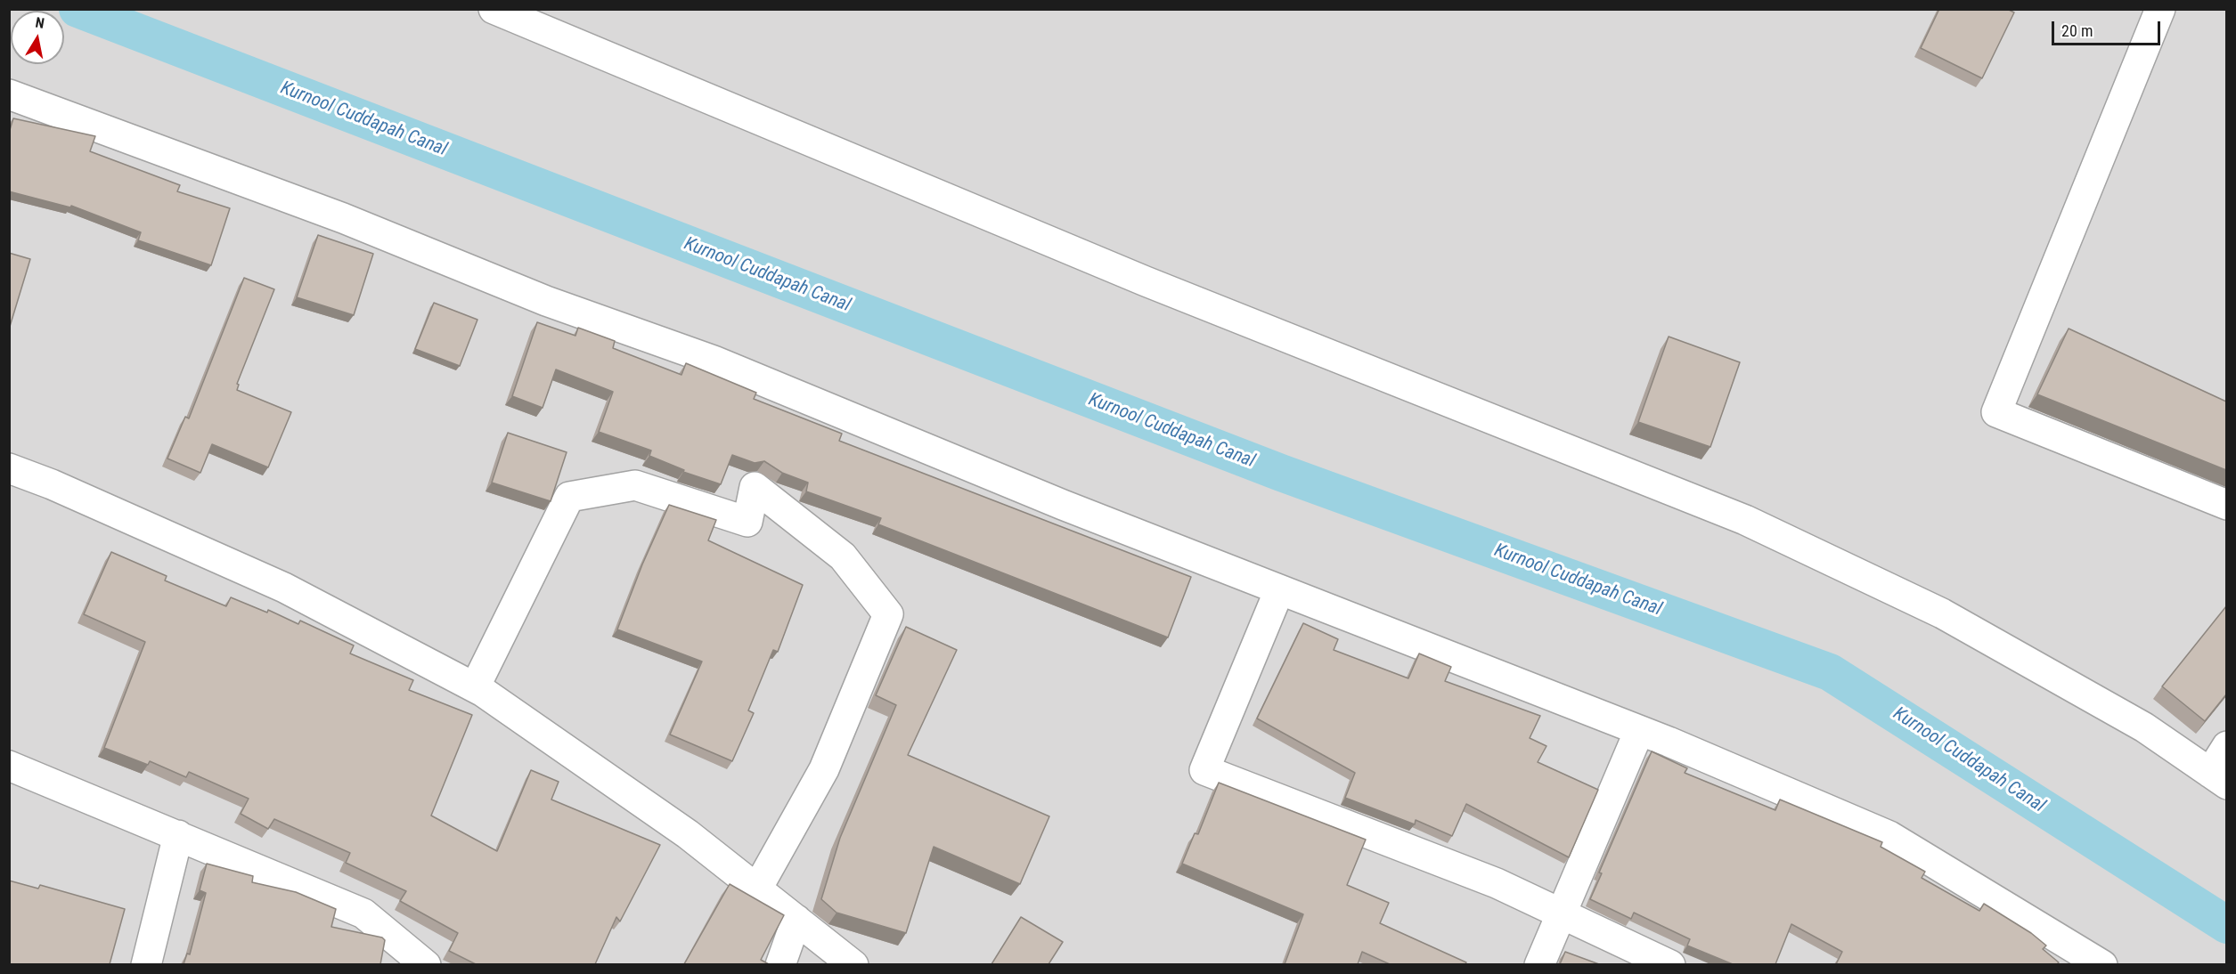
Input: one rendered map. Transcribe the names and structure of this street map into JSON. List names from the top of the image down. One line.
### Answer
{"water":["Kurnool Cuddapah Canal"],"scale_bar":"20 m","north":"top"}
